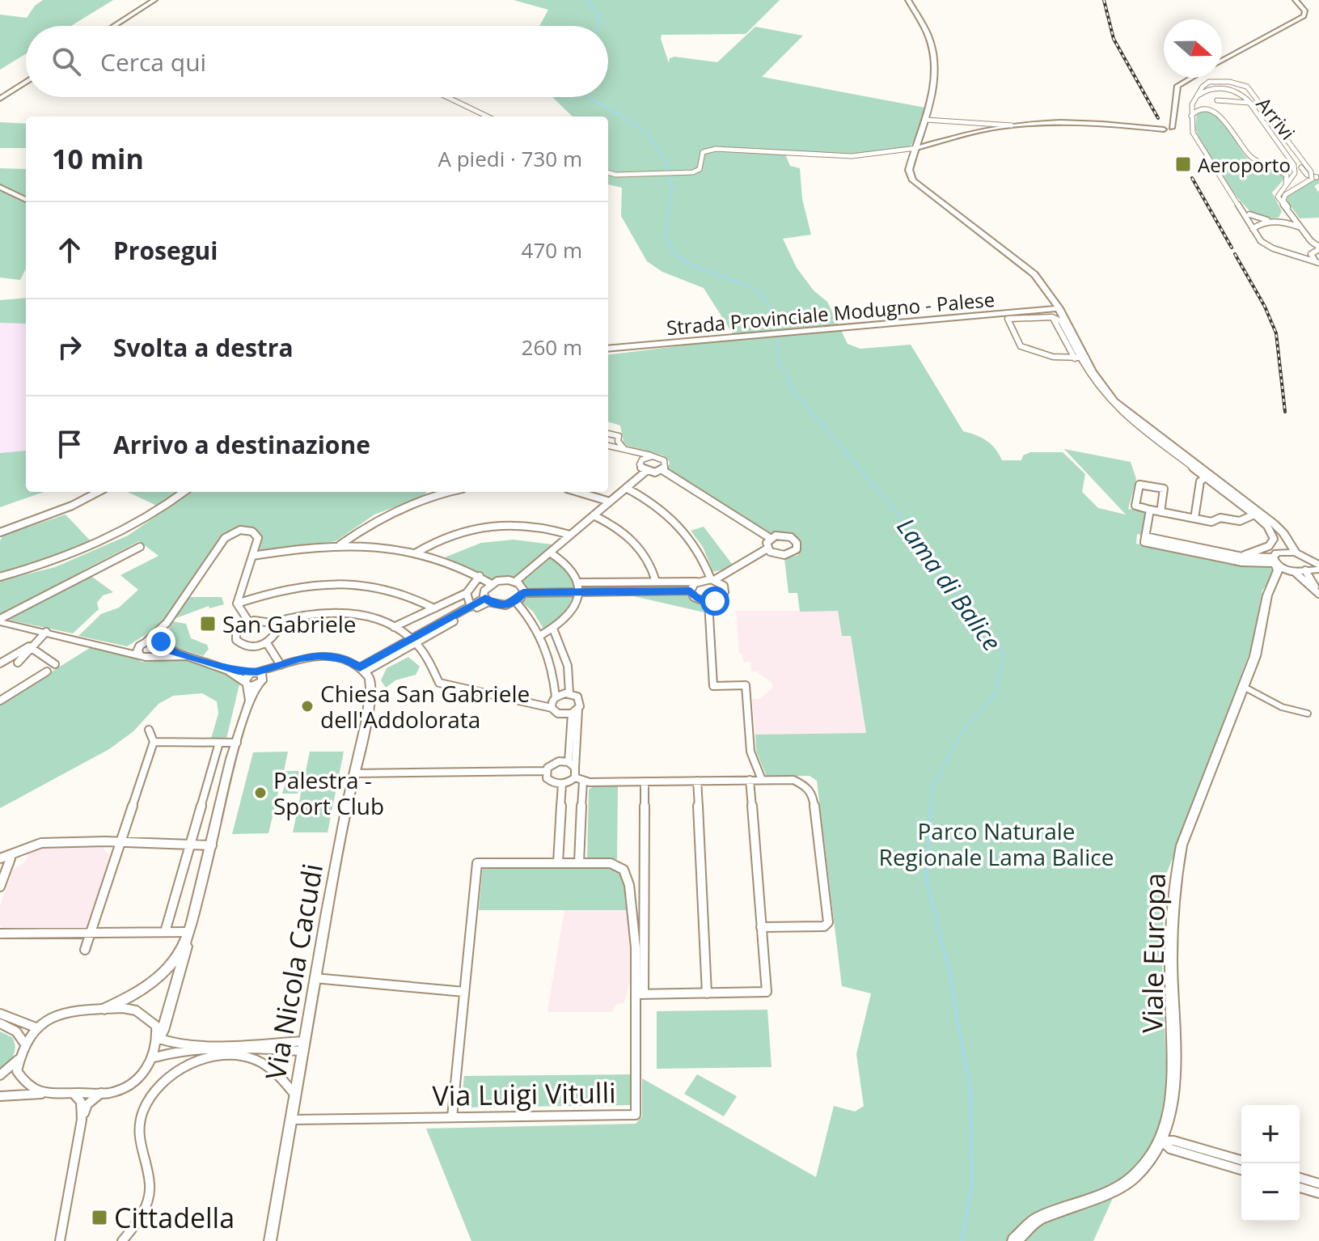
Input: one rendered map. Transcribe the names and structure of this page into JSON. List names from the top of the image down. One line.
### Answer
{"streets":{"main road":["Strada Provinciale Modugno - Palese","Viale Europa"],"street":["Arrivi","Via Nicola Cacudi","Via Luigi Vitulli"]},"crossings":[["Via Nicola Cacudi","Via Luigi Vitulli"]],"water":["Lama di Balice"],"parks":["Parco Naturale Regionale Lama Balice"],"places":{"transit":["Aeroporto","San Gabriele","Cittadella"],"other":["Chiesa San Gabriele dell'Addolorata","Palestra - Sport Club"]},"north":"right","page":{"search":"Cerca qui","heading":["10 min","A piedi · 730 m"],"list":[["Prosegui","470 m"],["Svolta a destra","260 m"],"Arrivo a destinazione"],"map_buttons":["+","−"]}}
